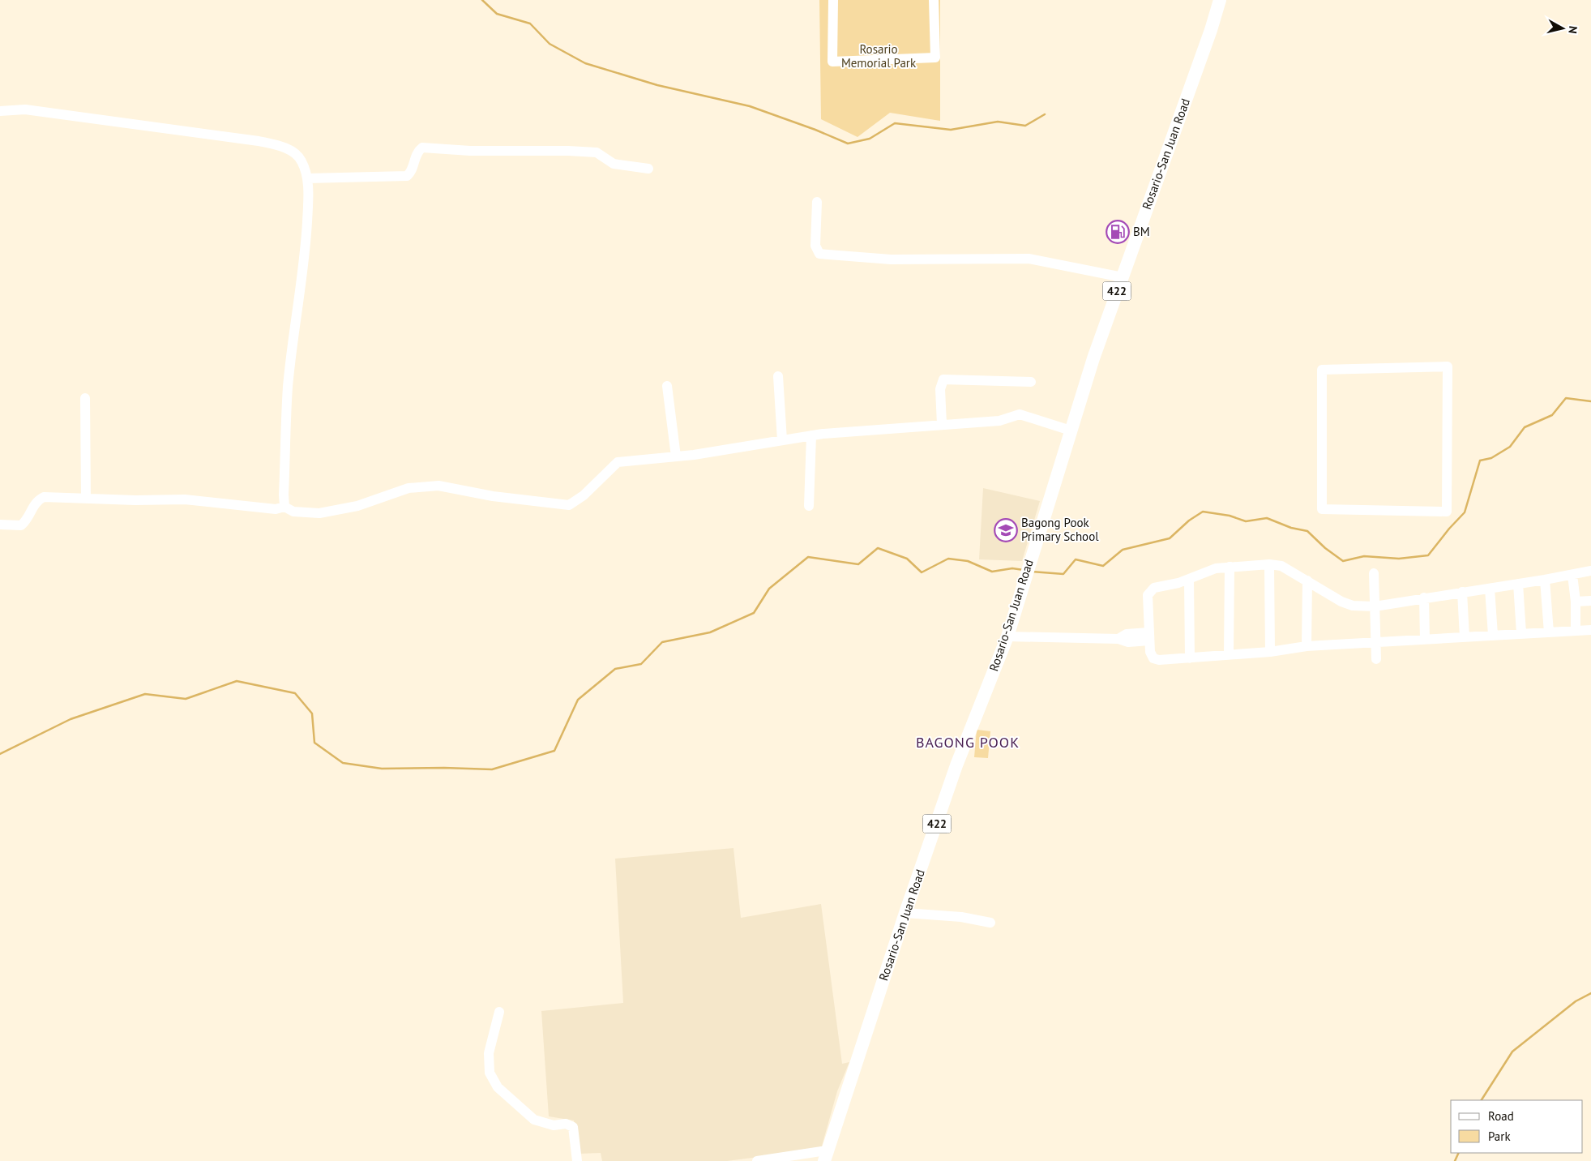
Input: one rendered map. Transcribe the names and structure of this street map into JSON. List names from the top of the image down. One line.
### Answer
{"streets":{"main road":["Rosario-San Juan Road","422"]},"districts":["BAGONG POOK"],"parks":["Rosario Memorial Park"],"places":{"fuel station":["BM"],"school or university":["Bagong Pook Primary School"]},"legend":["Road","Park"],"north":"right"}
